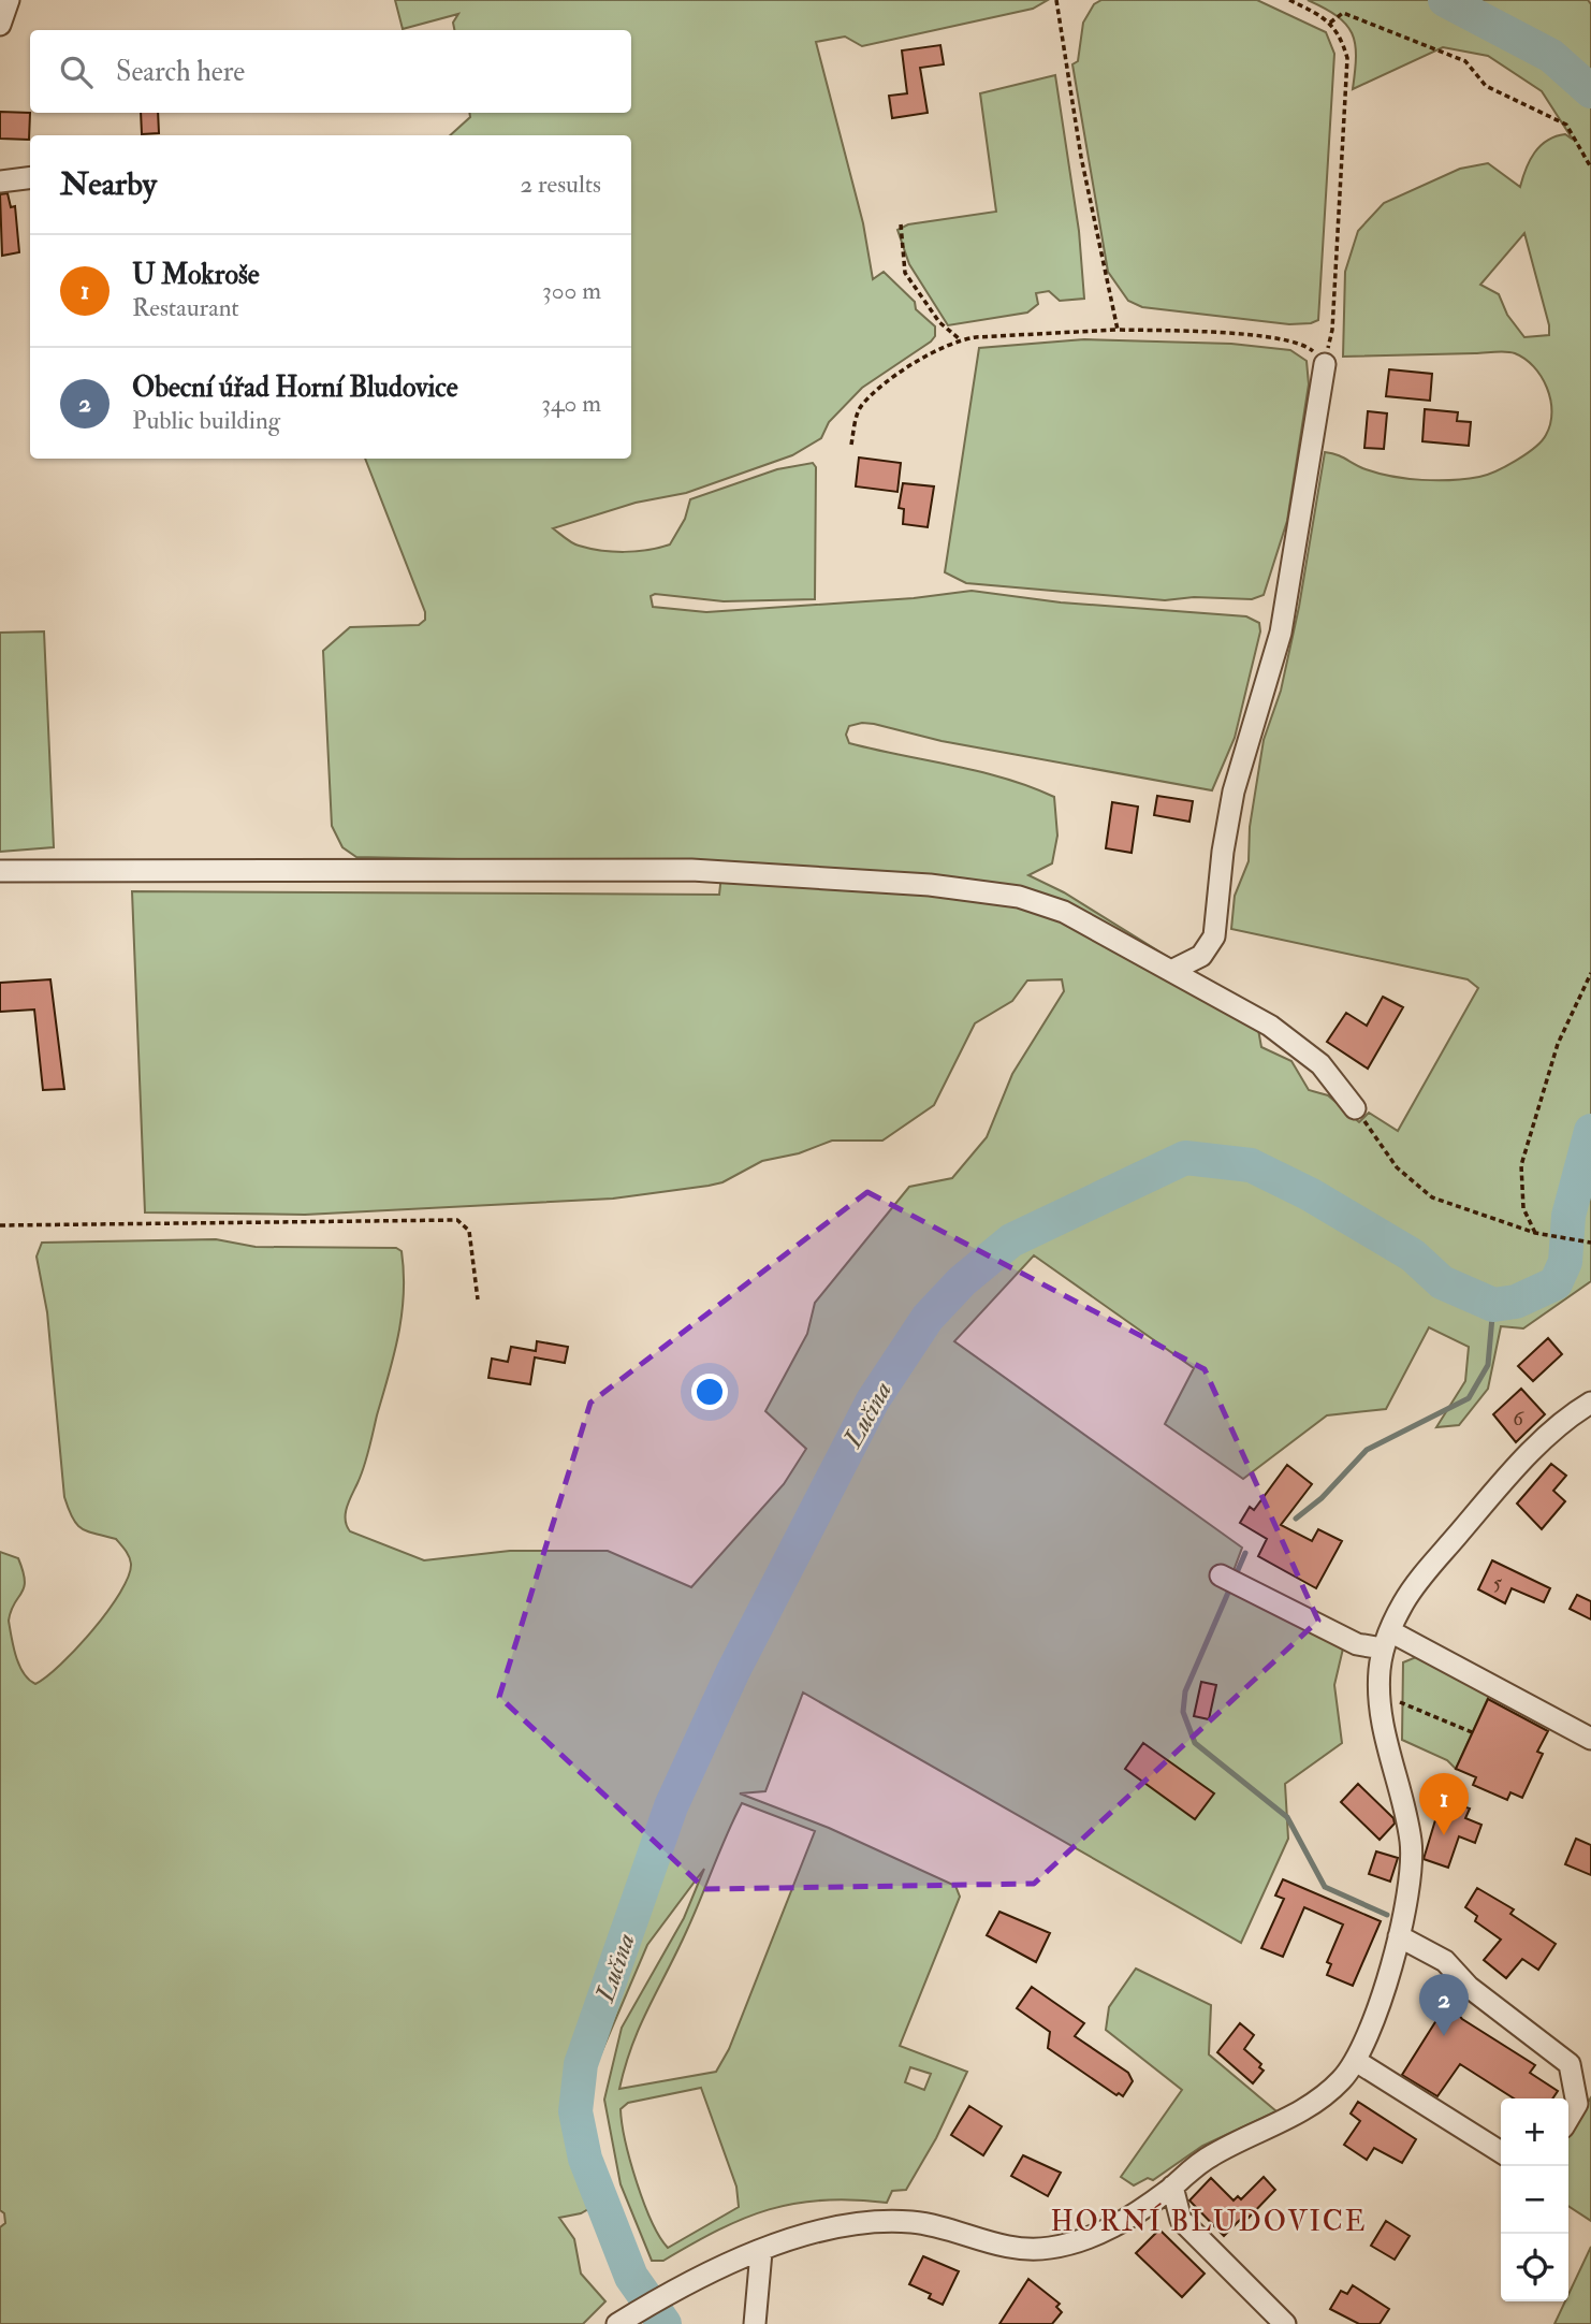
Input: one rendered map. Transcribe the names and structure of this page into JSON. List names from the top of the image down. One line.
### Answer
{"districts":["HORNÍ BLUDOVICE"],"water":["Lučina"],"house_numbers":["6","5"],"page":{"search":"Search here","heading":["Nearby","2 results"],"list":[{"mark":"1","name":"U Mokroše","note":"Restaurant","value":"300 m"},{"mark":"2","name":"Obecní úřad Horní Bludovice","note":"Public building","value":"340 m"}],"pins":["1","2"],"map_buttons":["+","−"]}}
